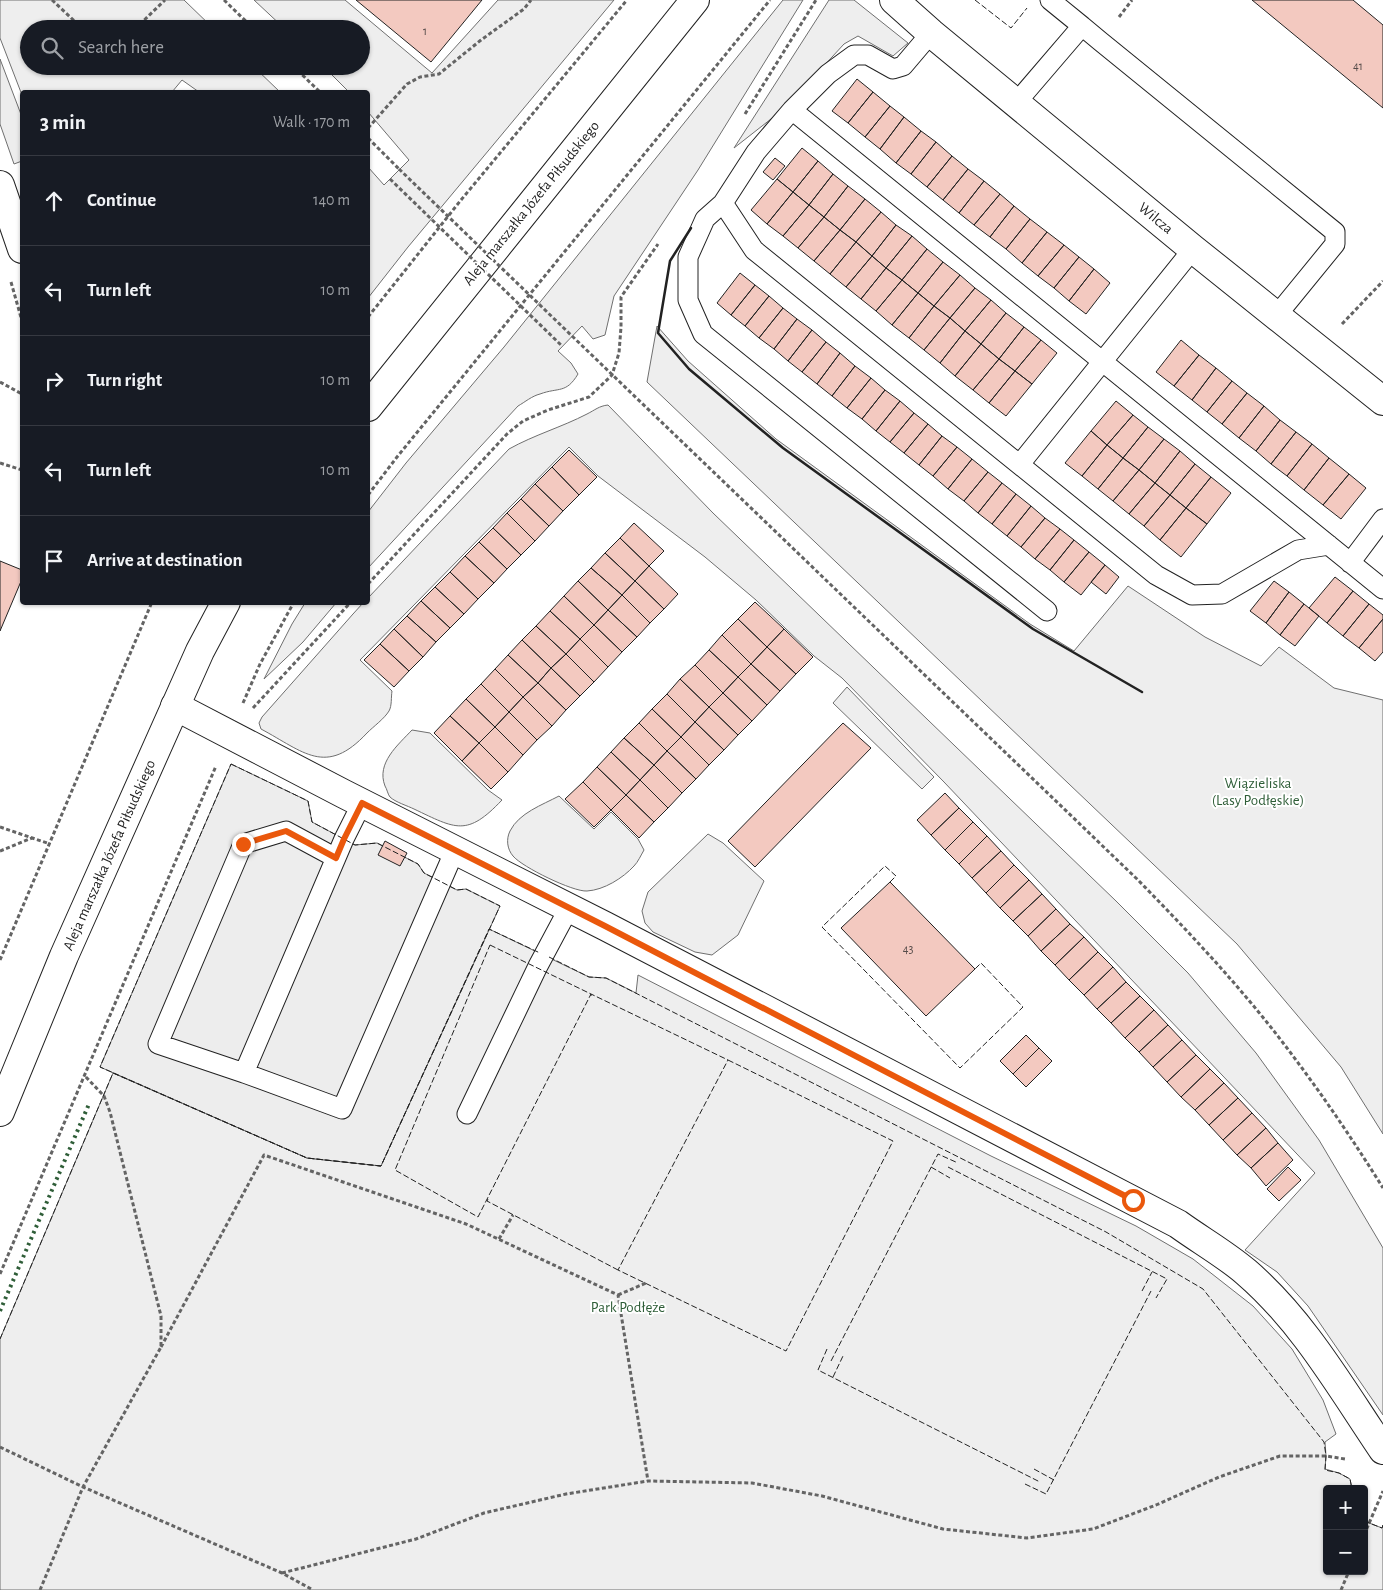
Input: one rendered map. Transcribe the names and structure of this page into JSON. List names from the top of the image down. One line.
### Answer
{"streets":{"street":["Aleja marszałka Józefa Piłsudskiego","Wilcza"]},"parks":["Wiązieliska (Lasy Podłęskie)","Park Podłęże"],"house_numbers":["1","41","43"],"page":{"search":"Search here","heading":["3 min","Walk · 170 m"],"list":[["Continue","140 m"],["Turn left","10 m"],["Turn right","10 m"],["Turn left","10 m"],"Arrive at destination"],"map_buttons":["+","−"]}}
